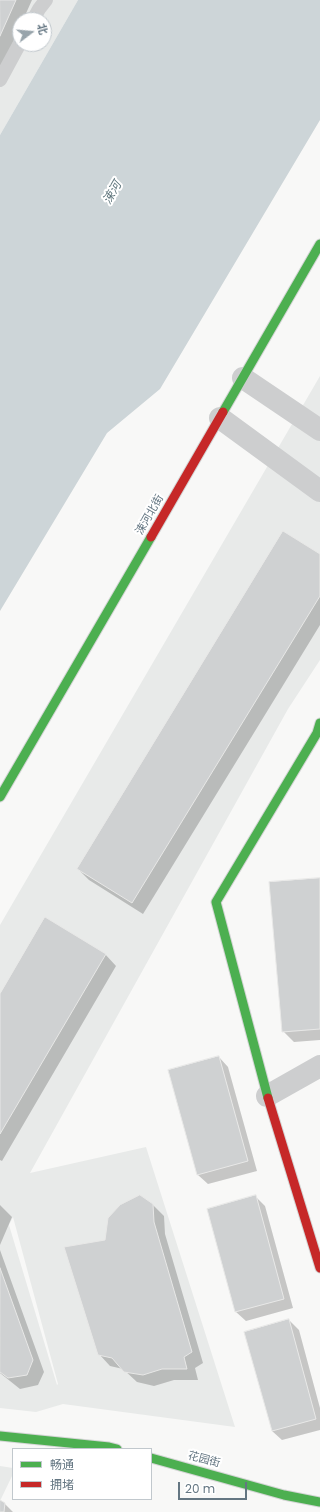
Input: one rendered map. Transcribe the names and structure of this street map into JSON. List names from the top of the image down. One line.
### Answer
{"streets":{"street":["涑河北街","花园街"]},"water":["涑河"],"legend":["畅通","拥堵"],"scale_bar":"20 m","north":"right"}
